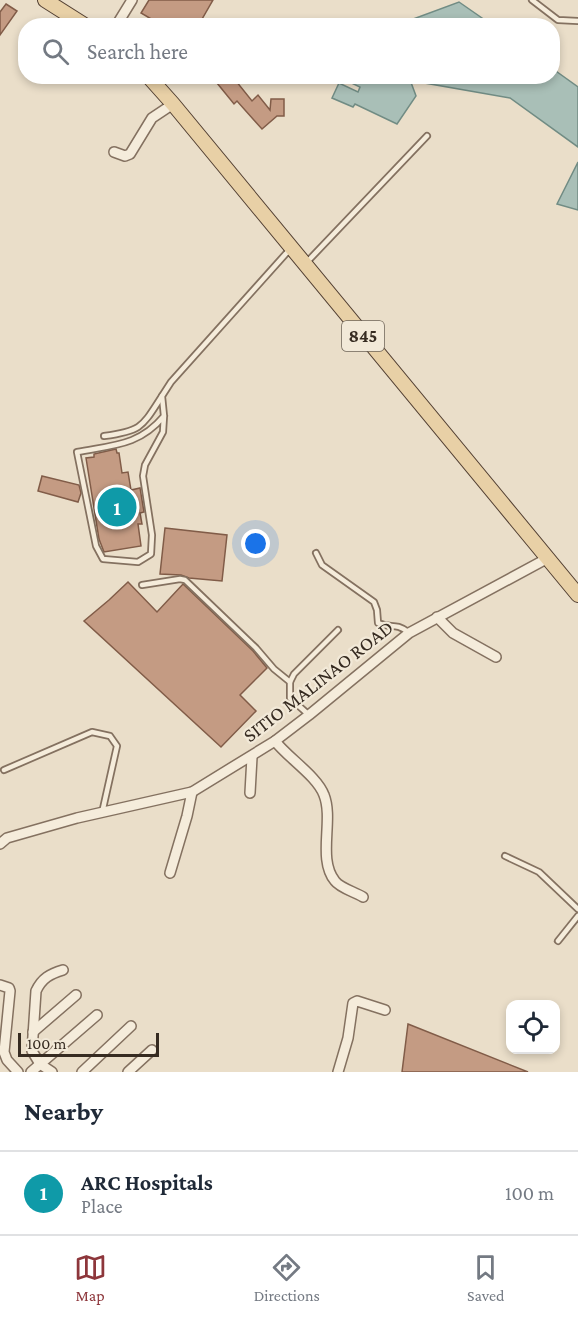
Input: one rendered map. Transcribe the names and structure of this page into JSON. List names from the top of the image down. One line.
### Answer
{"streets":{"main road":["845"],"street":["SITIO MALINAO ROAD"]},"crossings":[["845","SITIO MALINAO ROAD"]],"scale_bar":"100 m","page":{"search":"Search here","pins":"1","scale":"100 m","heading":"Nearby","list":[{"mark":"1","name":"ARC Hospitals","note":"Place","value":"100 m"}],"nav":["Map","Directions","Saved"]}}
